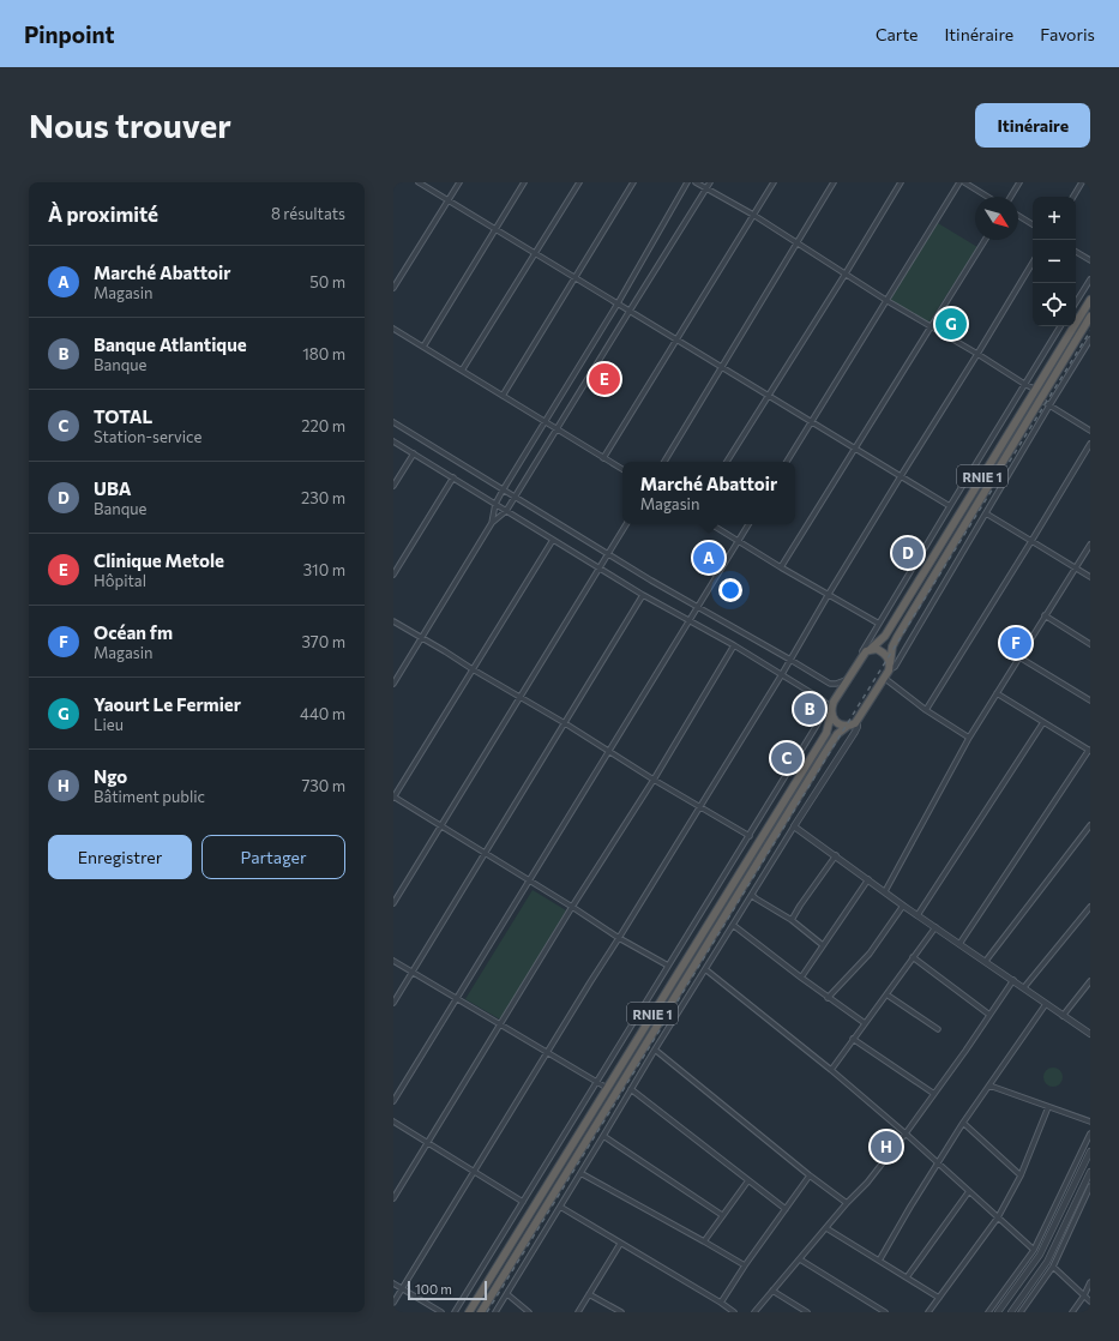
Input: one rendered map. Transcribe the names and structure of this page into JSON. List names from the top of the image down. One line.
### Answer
{"streets":{"highway":["RNIE 1"]},"scale_bar":"100 m","north":"bottom right","page":{"header":"Pinpoint","nav":["Carte","Itinéraire","Favoris"],"buttons":["Itinéraire",["Enregistrer","Partager"]],"title":"Nous trouver","heading":["À proximité","8 résultats"],"map_buttons":["+","−"],"list":[{"mark":"A","name":"Marché Abattoir","note":"Magasin","value":"50 m"},{"mark":"B","name":"Banque Atlantique","note":"Banque","value":"180 m"},{"mark":"C","name":"TOTAL","note":"Station-service","value":"220 m"},{"mark":"D","name":"UBA","note":"Banque","value":"230 m"},{"mark":"E","name":"Clinique Metole","note":"Hôpital","value":"310 m"},{"mark":"F","name":"Océan fm","note":"Magasin","value":"370 m"},{"mark":"G","name":"Yaourt Le Fermier","note":"Lieu","value":"440 m"},{"mark":"H","name":"Ngo","note":"Bâtiment public","value":"730 m"}],"pins":["G","E","D","A","F","B","C","H"],"popup":["Marché Abattoir","Magasin"],"scale":"100 m"}}
